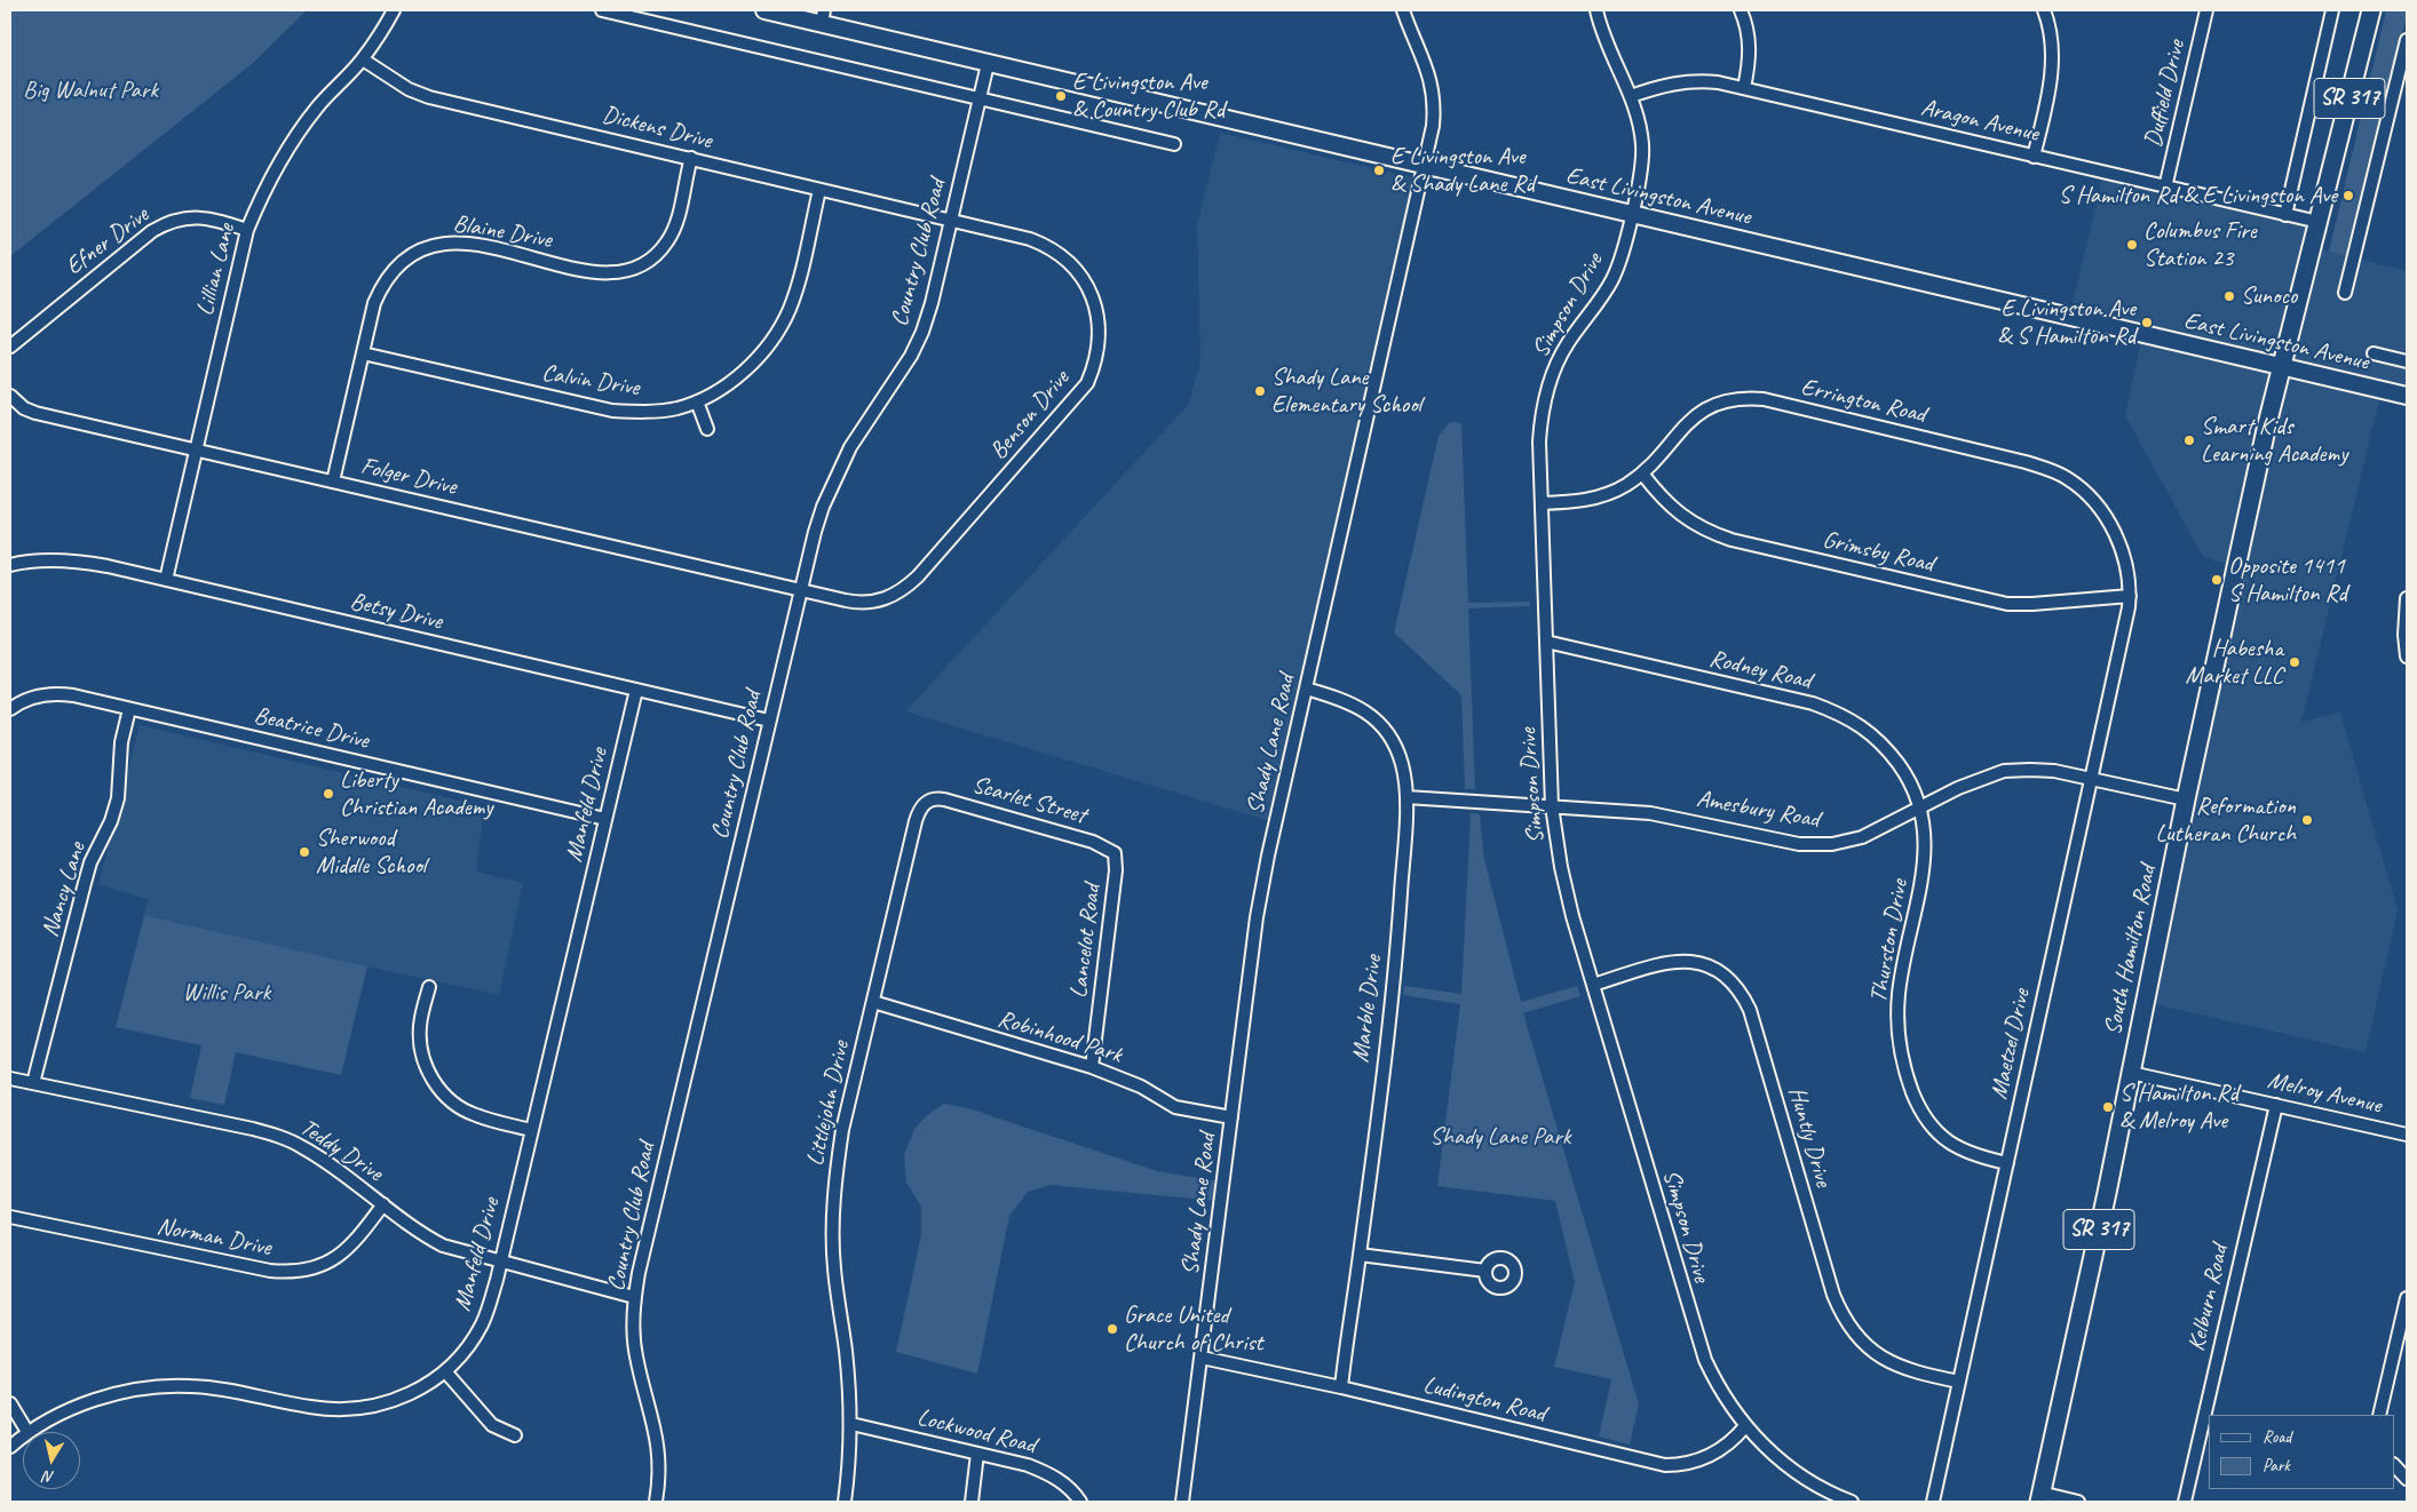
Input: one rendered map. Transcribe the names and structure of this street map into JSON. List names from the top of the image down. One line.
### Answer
{"streets":{"main road":["SR 317","East Livingston Avenue","South Hamilton Road"],"street":["Duffield Drive","Aragon Avenue","Dickens Drive","Blaine Drive","Efner Drive","Country Club Road","Lillian Lane","Simpson Drive","Calvin Drive","Errington Road","Benson Drive","Folger Drive","Grimsby Road","Betsy Drive","Rodney Road","Beatrice Drive","Shady Lane Road","Scarlet Street","Manfeld Drive","Amesbury Road","Nancy Lane","Lancelot Road","Thurston Drive","Marble Drive","Robinhood Park","Maetzel Drive","Melroy Avenue","Littlejohn Drive","Huntly Drive","Teddy Drive","Norman Drive","Kelburn Road","Ludington Road","Lockwood Road"]},"crossings":[["Duffield Drive","Aragon Avenue"],["Aragon Avenue","Simpson Drive"],["Aragon Avenue","South Hamilton Road"],["Dickens Drive","Blaine Drive"],["Dickens Drive","Country Club Road"],["Dickens Drive","Lillian Lane"],["Dickens Drive","Calvin Drive"],["Dickens Drive","Benson Drive"],["East Livingston Avenue","Country Club Road"],["East Livingston Avenue","Simpson Drive"],["East Livingston Avenue","Shady Lane Road"],["East Livingston Avenue","South Hamilton Road"],["Blaine Drive","Calvin Drive"],["Blaine Drive","Folger Drive"],["Efner Drive","Lillian Lane"],["Country Club Road","Benson Drive"],["Country Club Road","Folger Drive"],["Country Club Road","Betsy Drive"],["Country Club Road","Teddy Drive"],["Lillian Lane","Folger Drive"],["Lillian Lane","Betsy Drive"],["Simpson Drive","Errington Road"],["Simpson Drive","Rodney Road"],["Simpson Drive","Amesbury Road"],["Simpson Drive","Huntly Drive"],["Simpson Drive","Ludington Road"],["Errington Road","Grimsby Road"],["Errington Road","Maetzel Drive"],["Benson Drive","Folger Drive"],["Grimsby Road","Maetzel Drive"],["Betsy Drive","Manfeld Drive"],["Rodney Road","Amesbury Road"],["Rodney Road","Thurston Drive"],["Beatrice Drive","Manfeld Drive"],["Beatrice Drive","Nancy Lane"],["Shady Lane Road","Marble Drive"],["Shady Lane Road","Robinhood Park"],["Shady Lane Road","Ludington Road"],["Scarlet Street","Lancelot Road"],["Scarlet Street","Littlejohn Drive"],["Manfeld Drive","Teddy Drive"],["Amesbury Road","Thurston Drive"],["Amesbury Road","South Hamilton Road"],["Amesbury Road","Marble Drive"],["Amesbury Road","Maetzel Drive"],["Nancy Lane","Teddy Drive"],["Lancelot Road","Robinhood Park"],["Thurston Drive","Maetzel Drive"],["South Hamilton Road","Melroy Avenue"],["Marble Drive","Ludington Road"],["Robinhood Park","Littlejohn Drive"],["Maetzel Drive","Huntly Drive"],["Melroy Avenue","Kelburn Road"],["Littlejohn Drive","Lockwood Road"],["Teddy Drive","Norman Drive"]],"parks":["Big Walnut Park","Willis Park","Shady Lane Park"],"places":["E Livingston Ave & Country Club Rd","E Livingston Ave & Shady Lane Rd","S Hamilton Rd & E Livingston Ave","Columbus Fire Station 23","Sunoco","E Livingston Ave & S Hamilton Rd","Shady Lane Elementary School","Smart Kids Learning Academy","Opposite 1411 S Hamilton Rd","Habesha Market LLC","Liberty Christian Academy","Reformation Lutheran Church","Sherwood Middle School","S Hamilton Rd & Melroy Ave","Grace United Church of Christ"],"legend":["Road","Park"],"north":"bottom"}
